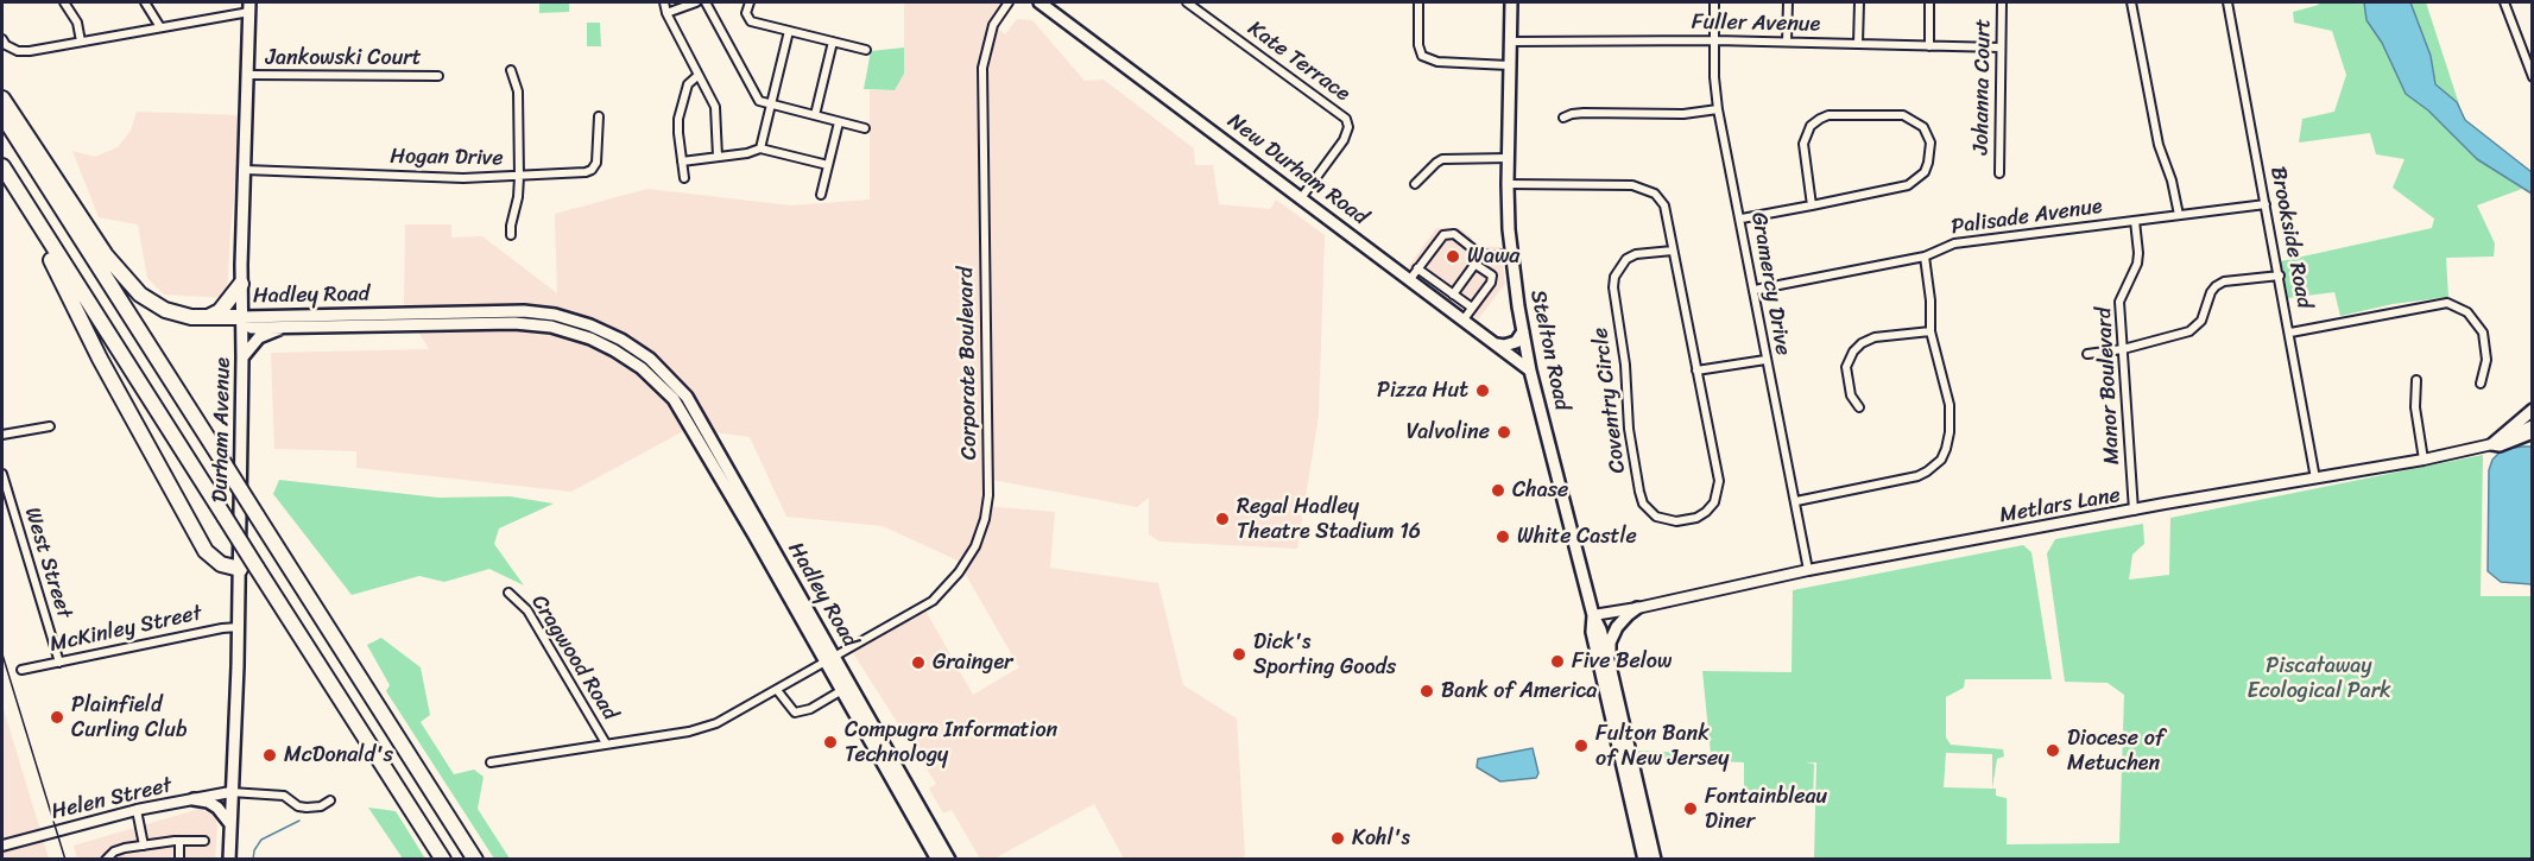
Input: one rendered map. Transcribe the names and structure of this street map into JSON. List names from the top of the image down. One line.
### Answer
{"streets":{"main road":["New Durham Road","Hadley Road","Stelton Road","Durham Avenue"],"street":["Fuller Avenue","Jankowski Court","Kate Terrace","Johanna Court","Hogan Drive","Palisade Avenue","Brookside Road","Gramercy Drive","Corporate Boulevard","Manor Boulevard","Coventry Circle","Metlars Lane","West Street","McKinley Street","Cragwood Road","Helen Street"]},"crossings":[["Fuller Avenue","Johanna Court"],["Fuller Avenue","Gramercy Drive"],["Fuller Avenue","Stelton Road"],["Jankowski Court","Durham Avenue"],["Kate Terrace","New Durham Road"],["Hogan Drive","Durham Avenue"],["New Durham Road","Stelton Road"],["Palisade Avenue","Brookside Road"],["Palisade Avenue","Gramercy Drive"],["Palisade Avenue","Manor Boulevard"],["Brookside Road","Metlars Lane"],["Gramercy Drive","Metlars Lane"],["Hadley Road","Corporate Boulevard"],["Hadley Road","Durham Avenue"],["Hadley Road","Cragwood Road"],["Stelton Road","Coventry Circle"],["Stelton Road","Metlars Lane"],["Corporate Boulevard","Cragwood Road"],["Manor Boulevard","Metlars Lane"],["Durham Avenue","McKinley Street"],["Durham Avenue","Helen Street"],["West Street","McKinley Street"]],"parks":["Piscataway Ecological Park"],"places":["Wawa","Pizza Hut","Valvoline","Chase","Regal Hadley Theatre Stadium 16","White Castle","Dick's Sporting Goods","Five Below","Grainger","Bank of America","Plainfield Curling Club","Compugra Information Technology","Fulton Bank of New Jersey","Diocese of Metuchen","McDonald's","Fontainbleau Diner","Kohl's"]}
